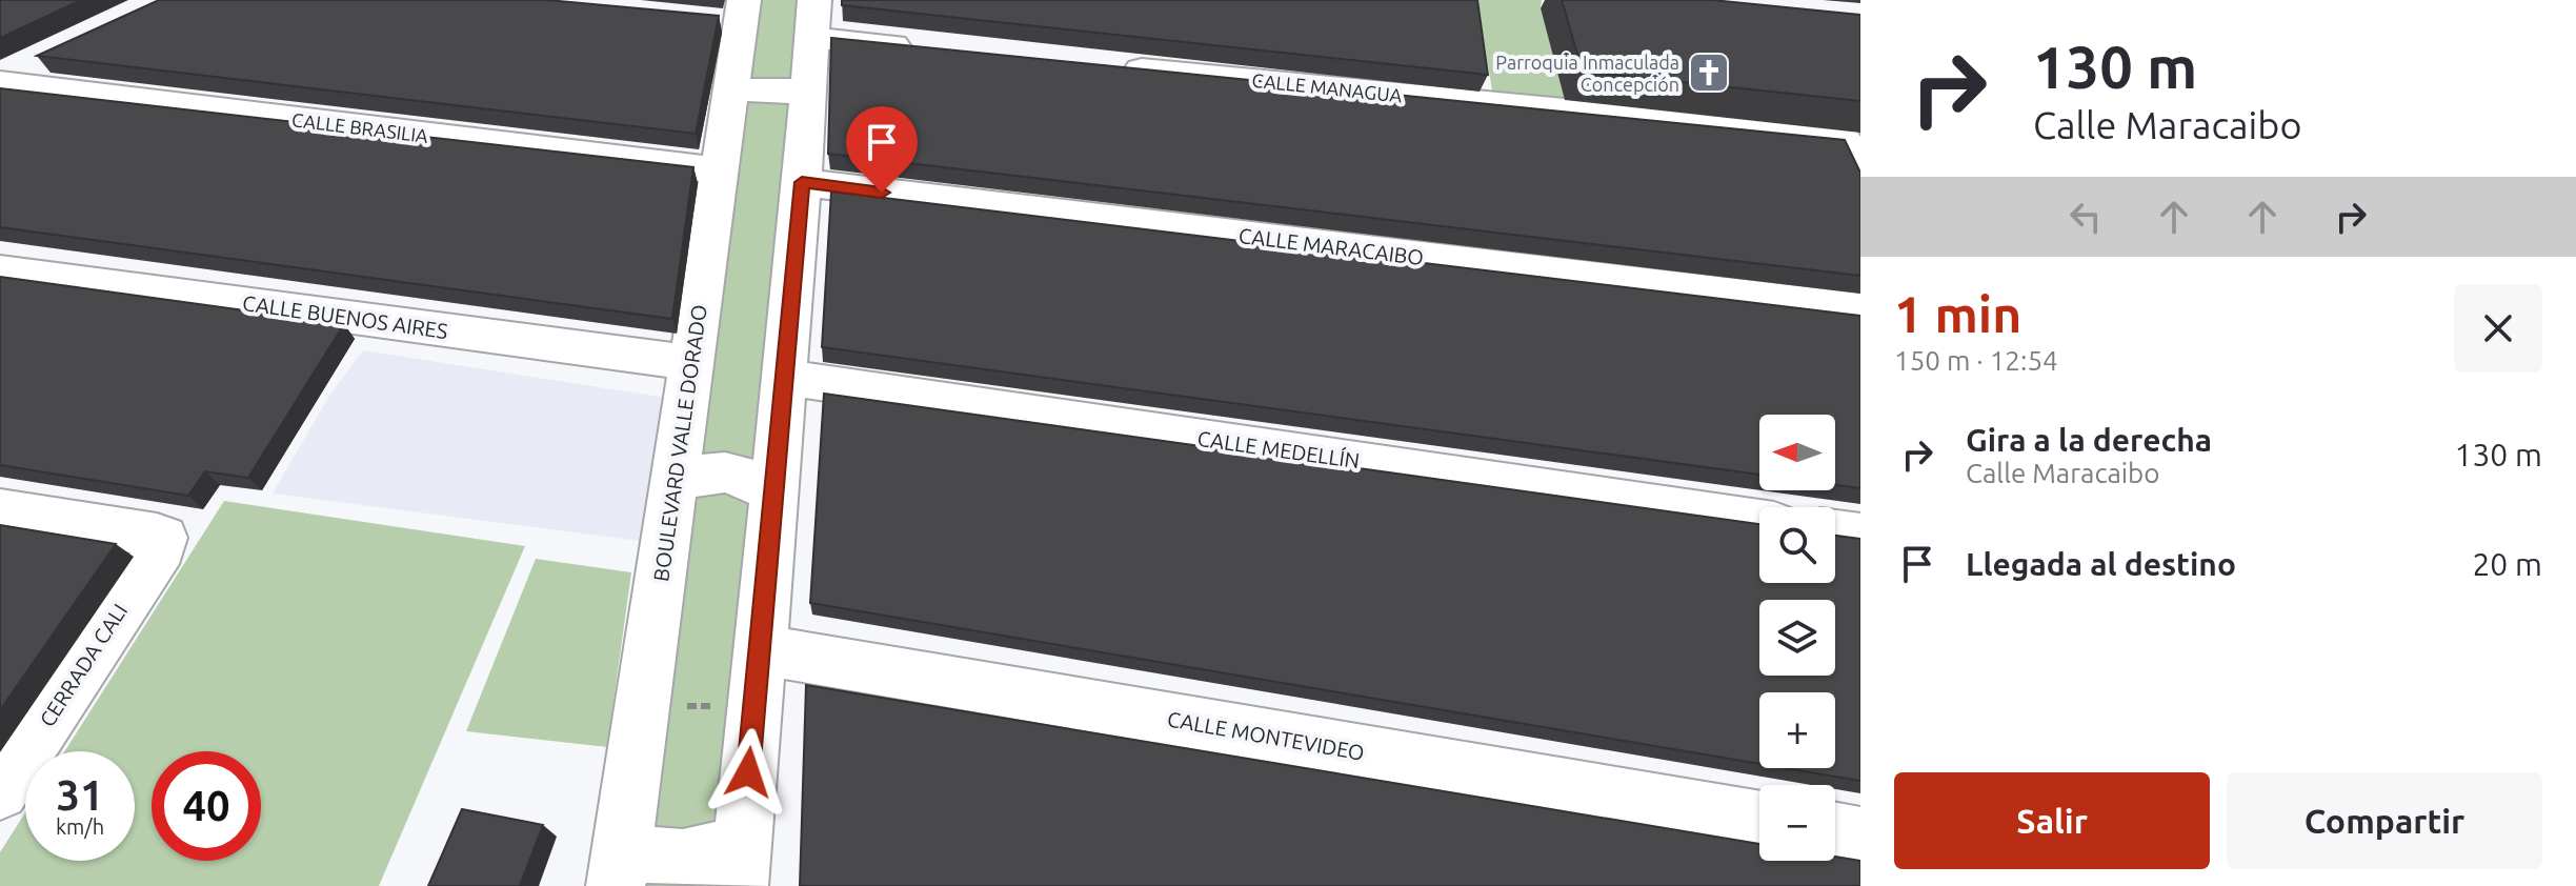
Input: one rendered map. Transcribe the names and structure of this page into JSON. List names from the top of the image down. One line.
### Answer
{"streets":{"street":["CALLE MANAGUA","CALLE BRASILIA","CALLE MARACAIBO","CALLE BUENOS AIRES","BOULEVARD VALLE DORADO","CALLE MEDELLÍN","CERRADA CALI","CALLE MONTEVIDEO"]},"crossings":[["CALLE BRASILIA","BOULEVARD VALLE DORADO"],["CALLE BUENOS AIRES","BOULEVARD VALLE DORADO"]],"places":{"church":["Parroquia Inmaculada Concepción"]},"north":"left","page":{"turn":["130 m","Calle Maracaibo"],"heading":["1 min","150 m · 12:54"],"list":[{"name":"Gira a la derecha","note":"Calle Maracaibo","value":"130 m"},{"name":"Llegada al destino","value":"20 m"}],"map_buttons":["+","−"],"speed":"31 km/h","limit":"40","buttons":["Salir","Compartir"]}}
